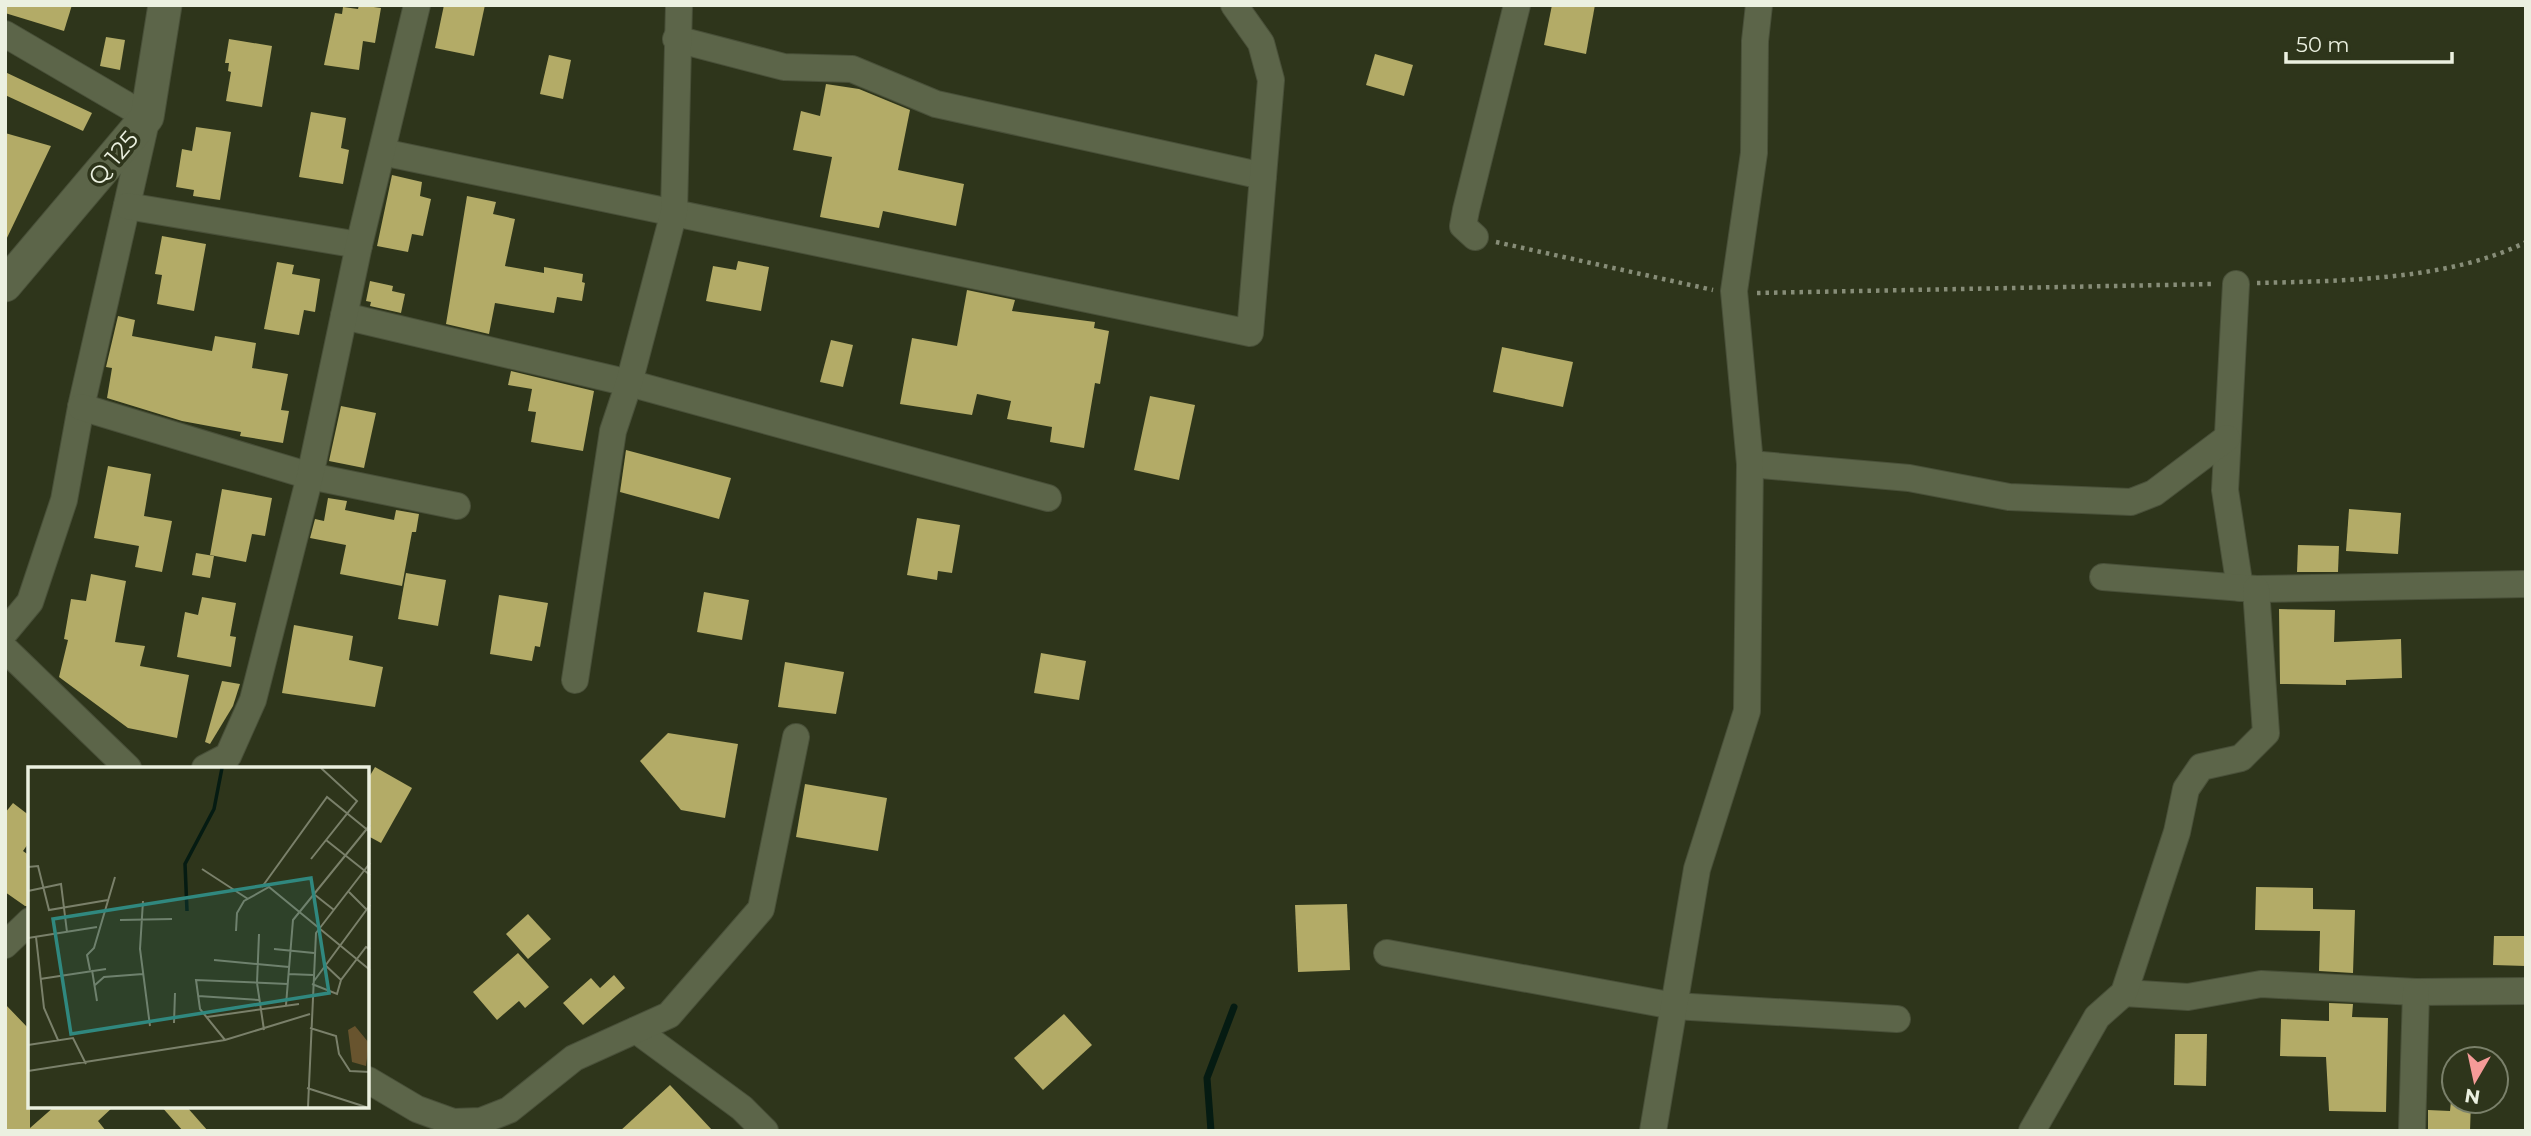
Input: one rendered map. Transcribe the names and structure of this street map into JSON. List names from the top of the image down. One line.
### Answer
{"streets":{"street":["Q 125"]},"scale_bar":"50 m","north":"bottom"}
